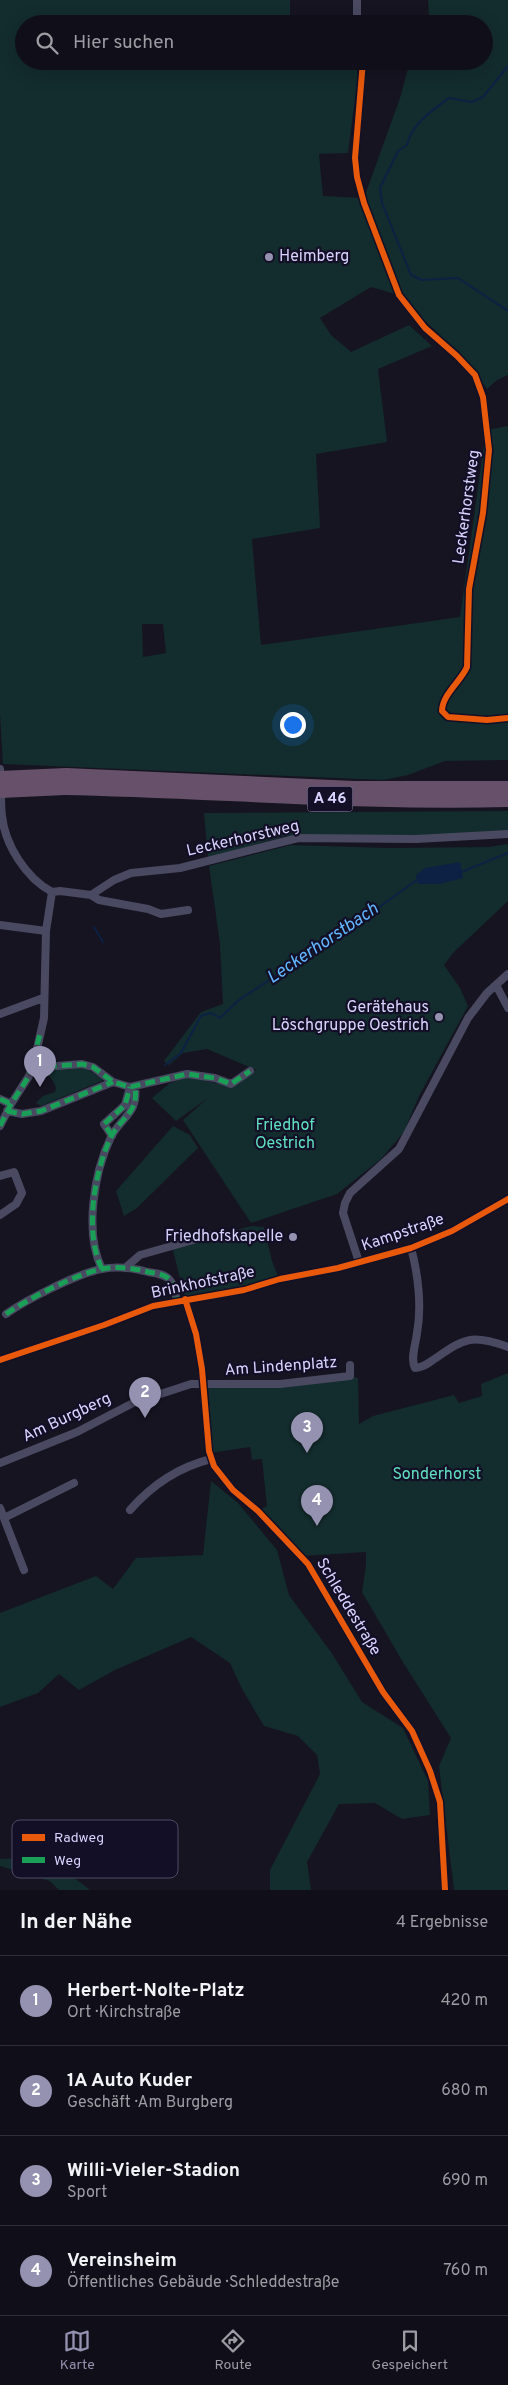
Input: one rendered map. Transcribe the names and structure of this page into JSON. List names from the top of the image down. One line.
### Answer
{"streets":{"highway":["A 46"],"street":["Leckerhorstweg","Kampstraße","Brinkhofstraße","Am Lindenplatz","Am Burgberg","Schleddestraße"]},"crossings":[["Kampstraße","Brinkhofstraße"],["Brinkhofstraße","Schleddestraße"],["Am Lindenplatz","Am Burgberg"],["Am Lindenplatz","Schleddestraße"],["Am Burgberg","Schleddestraße"]],"water":["Leckerhorstbach"],"parks":["Friedhof Oestrich","Sonderhorst"],"places":["Heimberg","Gerätehaus Löschgruppe Oestrich","Friedhofskapelle"],"legend":["Radweg","Weg"],"page":{"search":"Hier suchen","pins":["1","2","3","4"],"heading":["In der Nähe","4 Ergebnisse"],"list":[{"mark":"1","name":"Herbert-Nolte-Platz","note":"Ort · Kirchstraße","value":"420 m"},{"mark":"2","name":"1A Auto Kuder","note":"Geschäft · Am Burgberg","value":"680 m"},{"mark":"3","name":"Willi-Vieler-Stadion","note":"Sport","value":"690 m"},{"mark":"4","name":"Vereinsheim","note":"Öffentliches Gebäude · Schleddestraße","value":"760 m"}],"nav":["Karte","Route","Gespeichert"]}}
